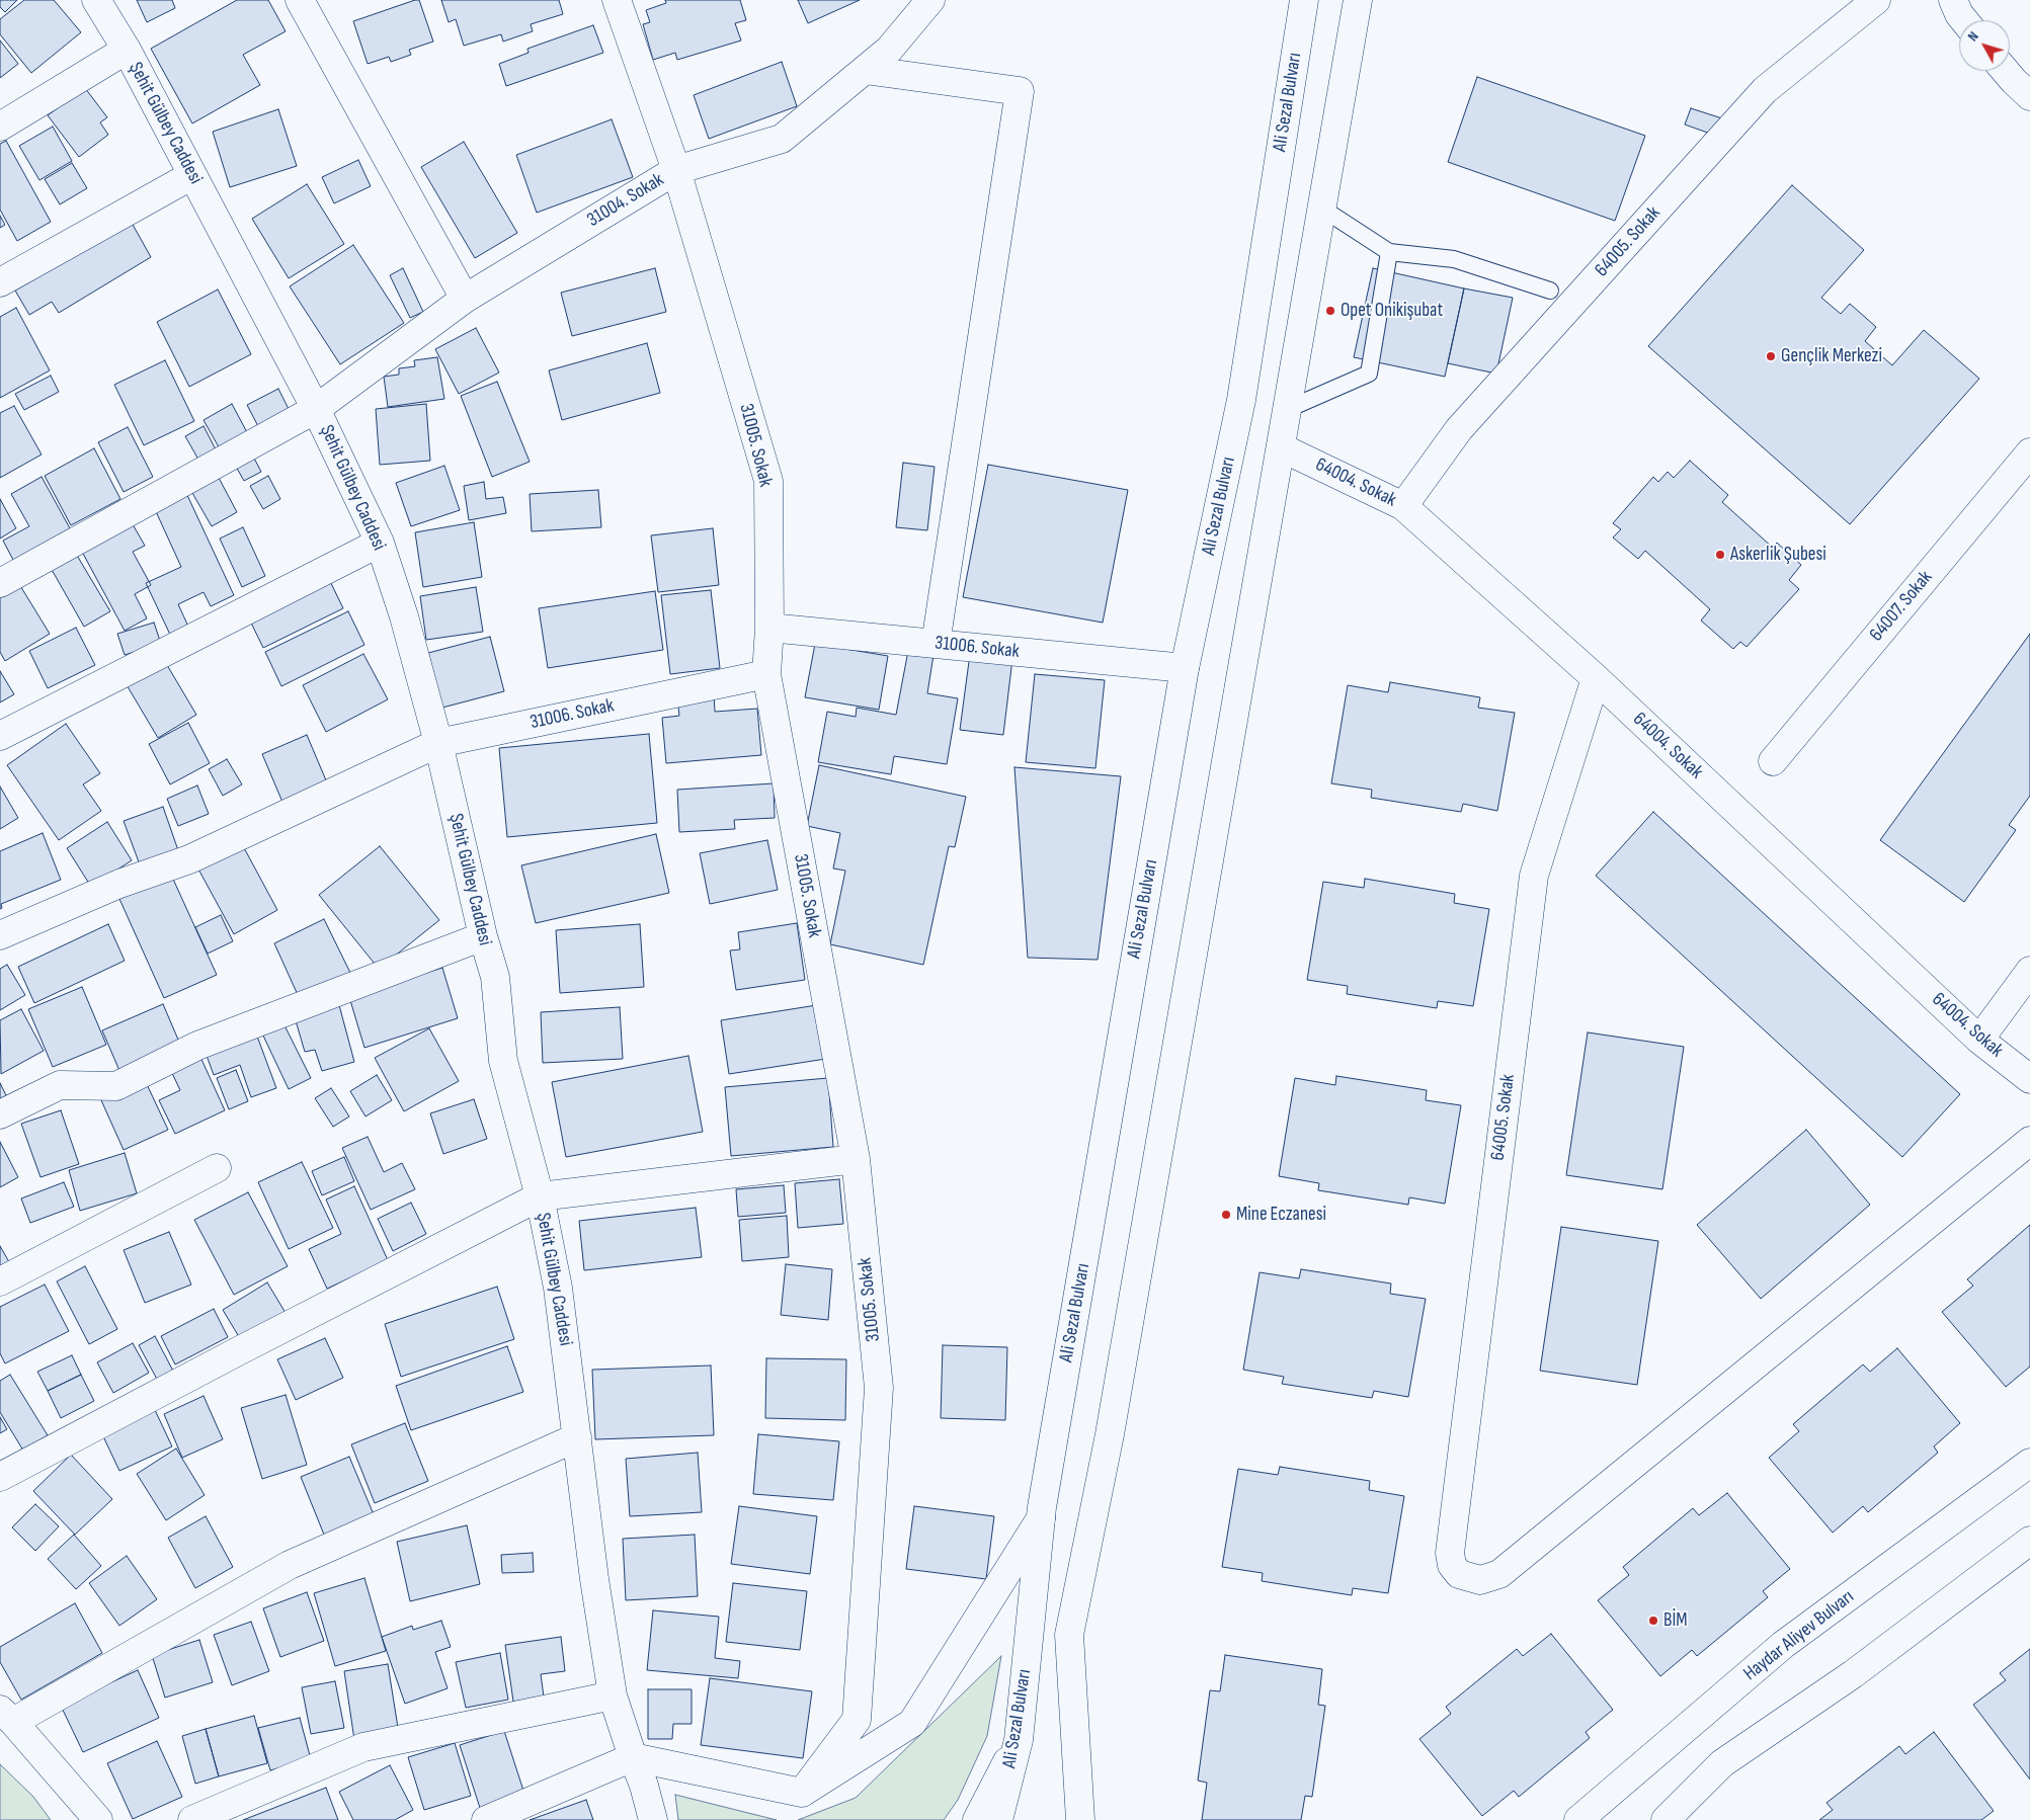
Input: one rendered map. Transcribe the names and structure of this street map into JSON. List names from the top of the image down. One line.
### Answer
{"streets":{"street":["Ali Sezal Bulvarı","Şehit Gülbey Caddesi","31004. Sokak","64005. Sokak","31005. Sokak","64004. Sokak","64007. Sokak","31006. Sokak","Haydar Aliyev Bulvarı"]},"crossings":[["Ali Sezal Bulvarı","31006. Sokak"],["Şehit Gülbey Caddesi","31004. Sokak"],["Şehit Gülbey Caddesi","31006. Sokak"],["31004. Sokak","31005. Sokak"],["64005. Sokak","64004. Sokak"],["31005. Sokak","31006. Sokak"]],"places":["Opet Onikişubat","Gençlik Merkezi","Askerlik Şubesi","Mine Eczanesi","BİM"],"north":"top left"}
